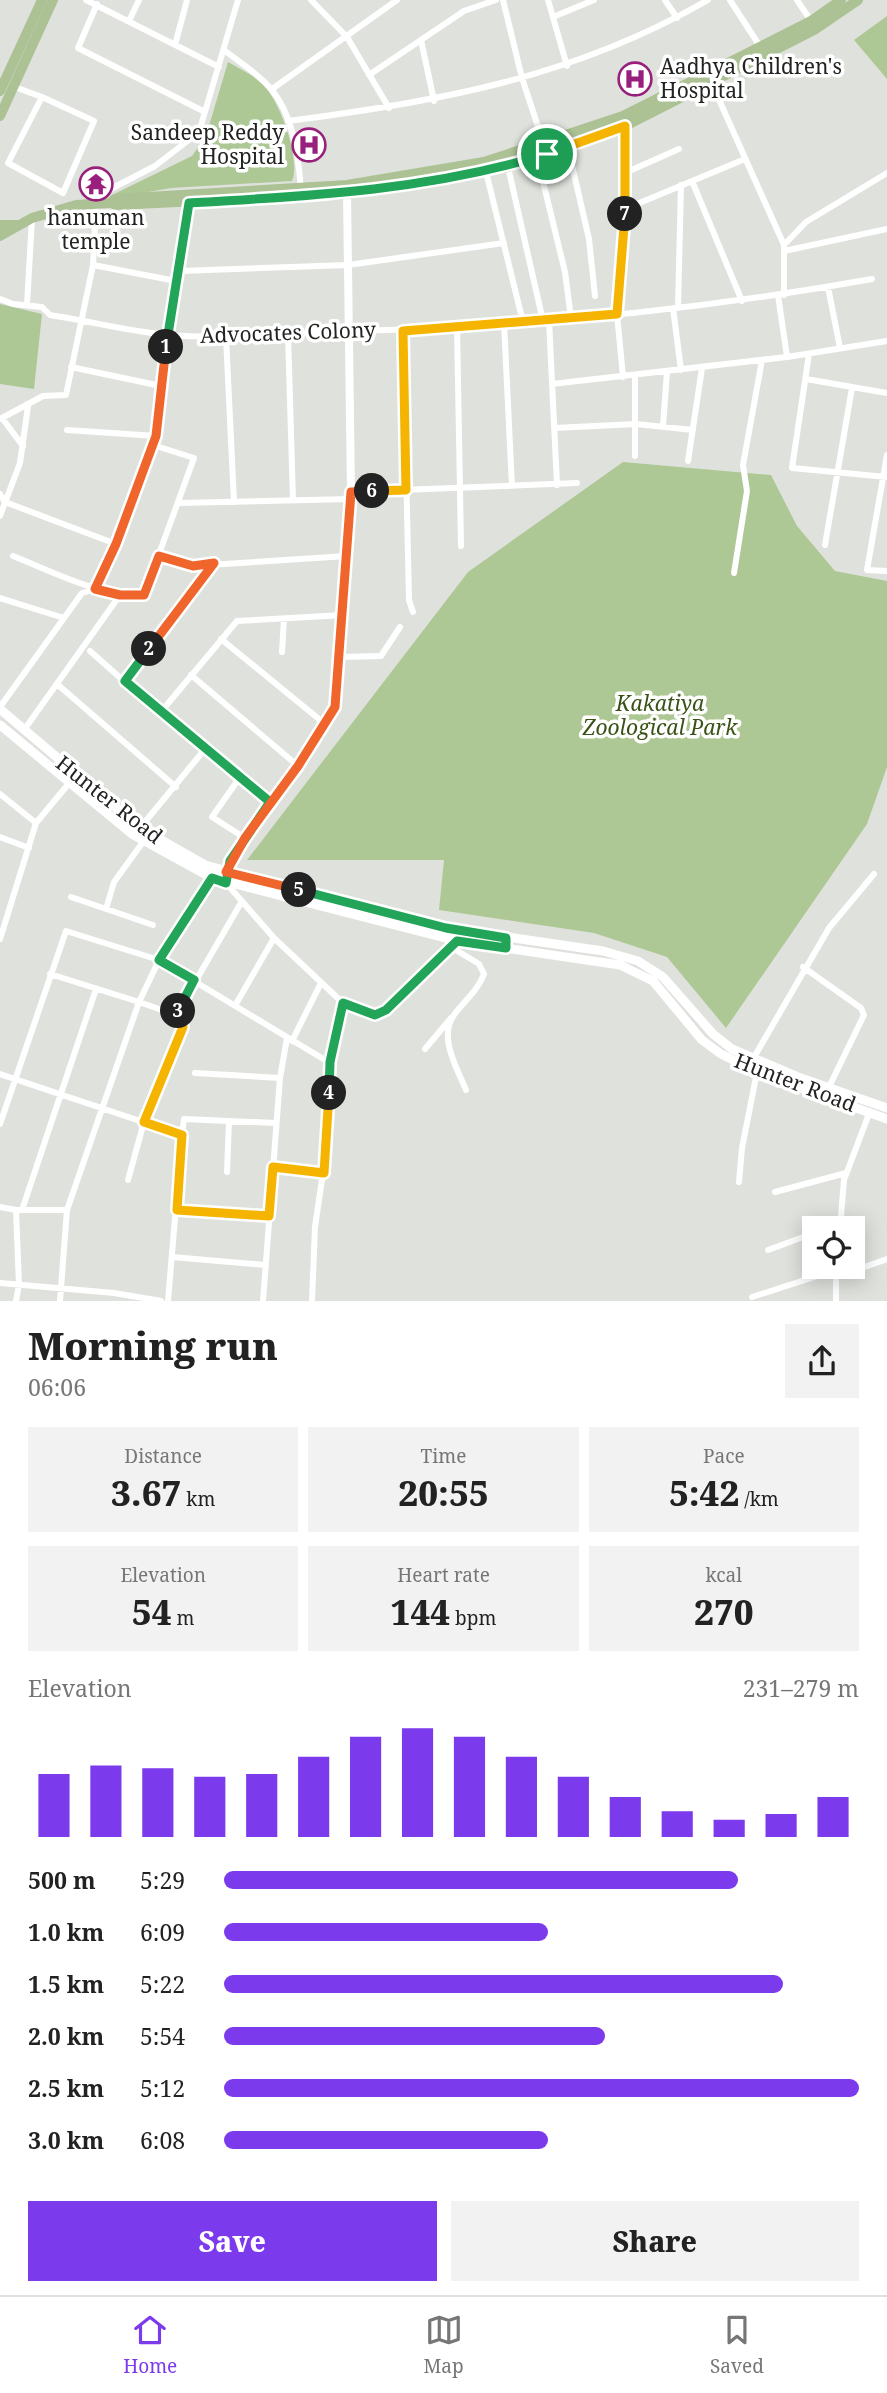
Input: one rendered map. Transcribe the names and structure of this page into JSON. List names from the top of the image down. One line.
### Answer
{"streets":{"main road":["Hunter Road"],"street":["Advocates Colony"]},"parks":["Kakatiya Zoological Park"],"places":{"hospital":["Aadhya Children's Hospital","Sandeep Reddy Hospital"],"temple":["hanuman temple"]},"page":{"pins":["7","1","6","2","5","3","4"],"heading":["Morning run","06:06"],"stats":[["Distance","3.67 km"],["Time","20:55"],["Pace","5:42 /km"],["Elevation","54 m"],["Heart rate","144 bpm"],["kcal","270"]],"chart":["Elevation","231–279 m"],"list":[{"name":"500 m","note":"5:29"},{"name":"1.0 km","note":"6:09"},{"name":"1.5 km","note":"5:22"},{"name":"2.0 km","note":"5:54"},{"name":"2.5 km","note":"5:12"},{"name":"3.0 km","note":"6:08"}],"buttons":["Save","Share"],"tabs":["Home","Map","Saved"]}}
